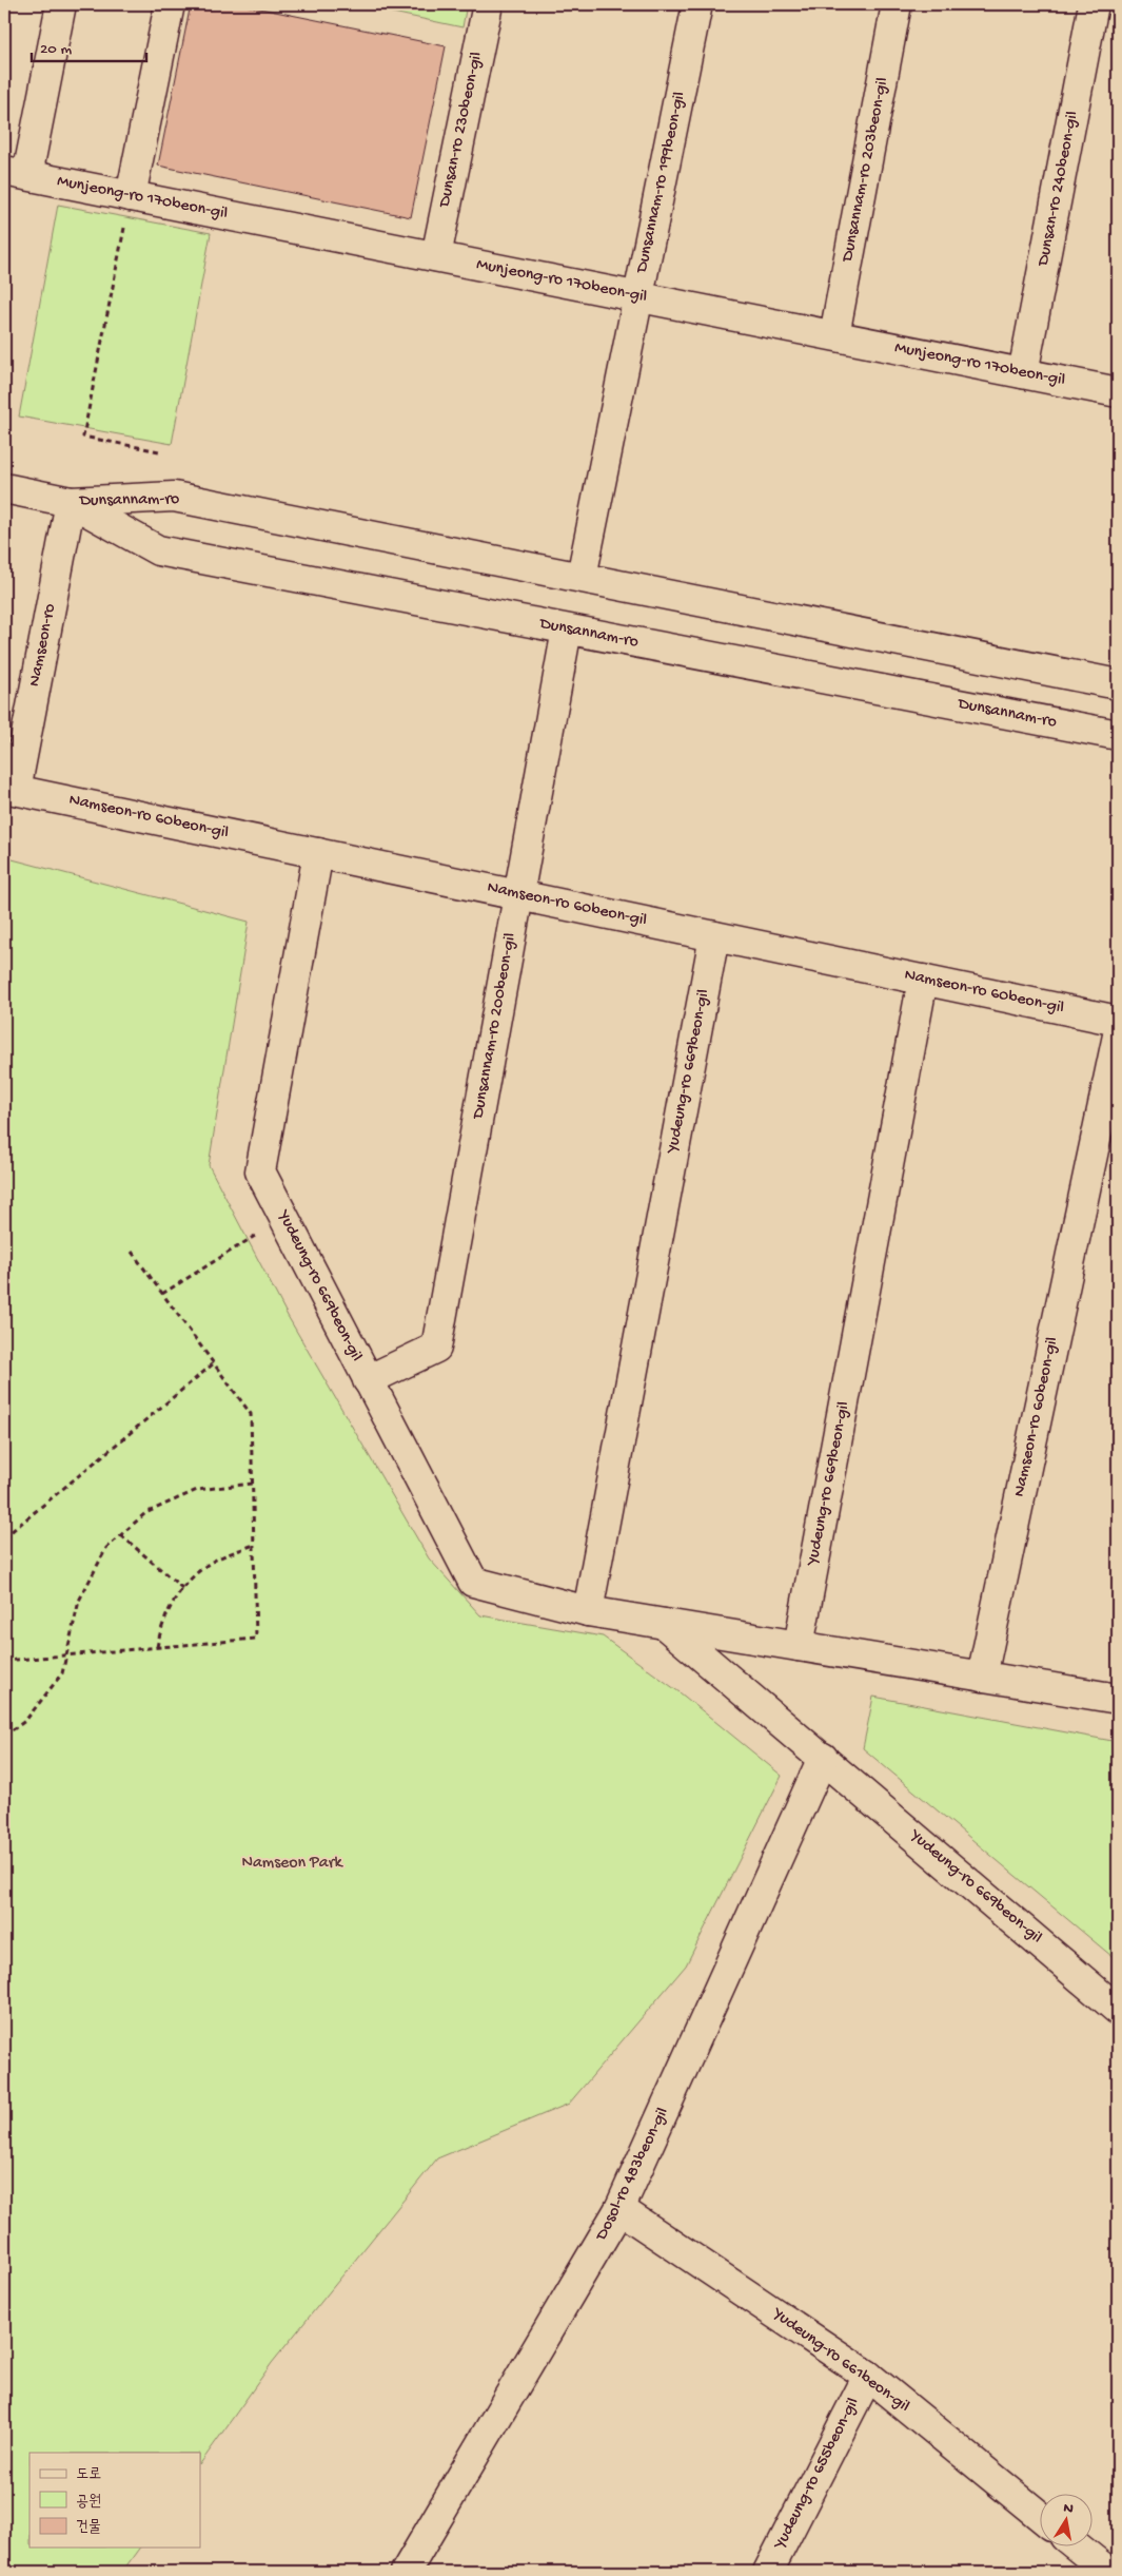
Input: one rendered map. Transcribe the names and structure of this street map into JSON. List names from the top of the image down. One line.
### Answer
{"streets":{"street":["Dunsan-ro 230beon-gil","Dunsannam-ro 203beon-gil","Dunsannam-ro 199beon-gil","Dunsan-ro 240beon-gil","Munjeong-ro 170beon-gil","Dunsannam-ro","Namseon-ro","Namseon-ro 60beon-gil","Dunsannam-ro 200beon-gil","Yudeung-ro 669beon-gil","Dosol-ro 483beon-gil","Yudeung-ro 661beon-gil","Yudeung-ro 655beon-gil"]},"crossings":[["Dunsan-ro 230beon-gil","Munjeong-ro 170beon-gil"],["Dunsannam-ro 203beon-gil","Munjeong-ro 170beon-gil"],["Dunsannam-ro 199beon-gil","Munjeong-ro 170beon-gil"],["Dunsannam-ro 199beon-gil","Dunsannam-ro"],["Dunsan-ro 240beon-gil","Munjeong-ro 170beon-gil"],["Dunsannam-ro","Namseon-ro"],["Dunsannam-ro","Dunsannam-ro 200beon-gil"],["Namseon-ro","Namseon-ro 60beon-gil"],["Namseon-ro 60beon-gil","Dunsannam-ro 200beon-gil"],["Namseon-ro 60beon-gil","Yudeung-ro 669beon-gil"],["Dunsannam-ro 200beon-gil","Yudeung-ro 669beon-gil"],["Yudeung-ro 669beon-gil","Dosol-ro 483beon-gil"],["Dosol-ro 483beon-gil","Yudeung-ro 661beon-gil"],["Yudeung-ro 661beon-gil","Yudeung-ro 655beon-gil"]],"parks":["Namseon Park"],"legend":["도로","공원","건물"],"scale_bar":"20 m","north":"top"}
